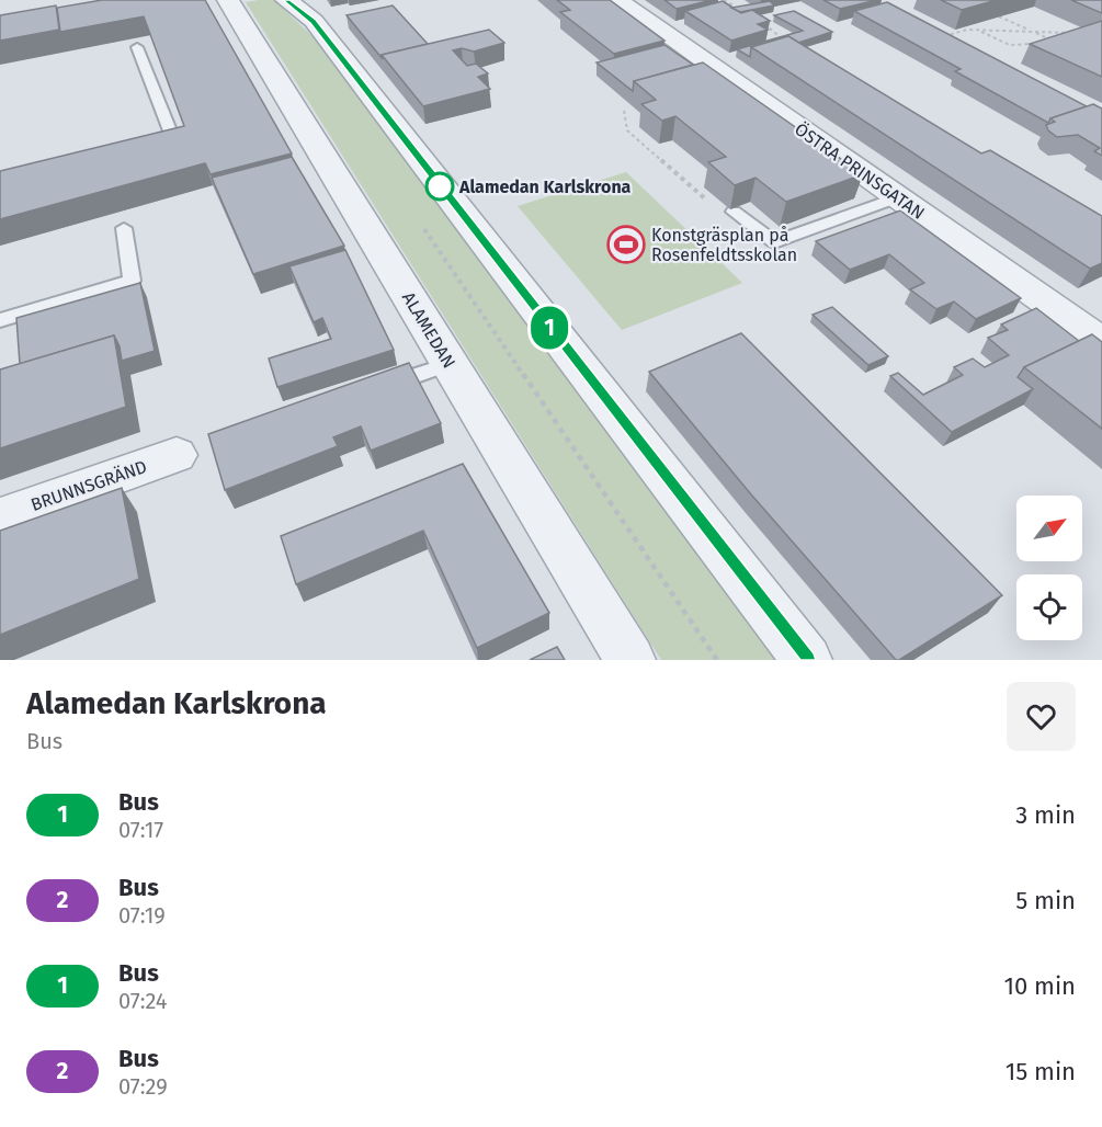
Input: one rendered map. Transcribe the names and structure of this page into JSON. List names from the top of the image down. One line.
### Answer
{"streets":{"street":["ÖSTRA PRINSGATAN","ALAMEDAN","BRUNNSGRÄND"]},"places":{"other":["Alamedan Karlskrona"],"sports":["Konstgräsplan på Rosenfeldtsskolan"]},"lines":["bus line 1"],"north":"top right","page":{"on_map":"1","heading":["Alamedan Karlskrona","Bus"],"list":[{"mark":"1","name":"Bus","note":"07:17","value":"3 min"},{"mark":"2","name":"Bus","note":"07:19","value":"5 min"},{"mark":"1","name":"Bus","note":"07:24","value":"10 min"},{"mark":"2","name":"Bus","note":"07:29","value":"15 min"}]}}
